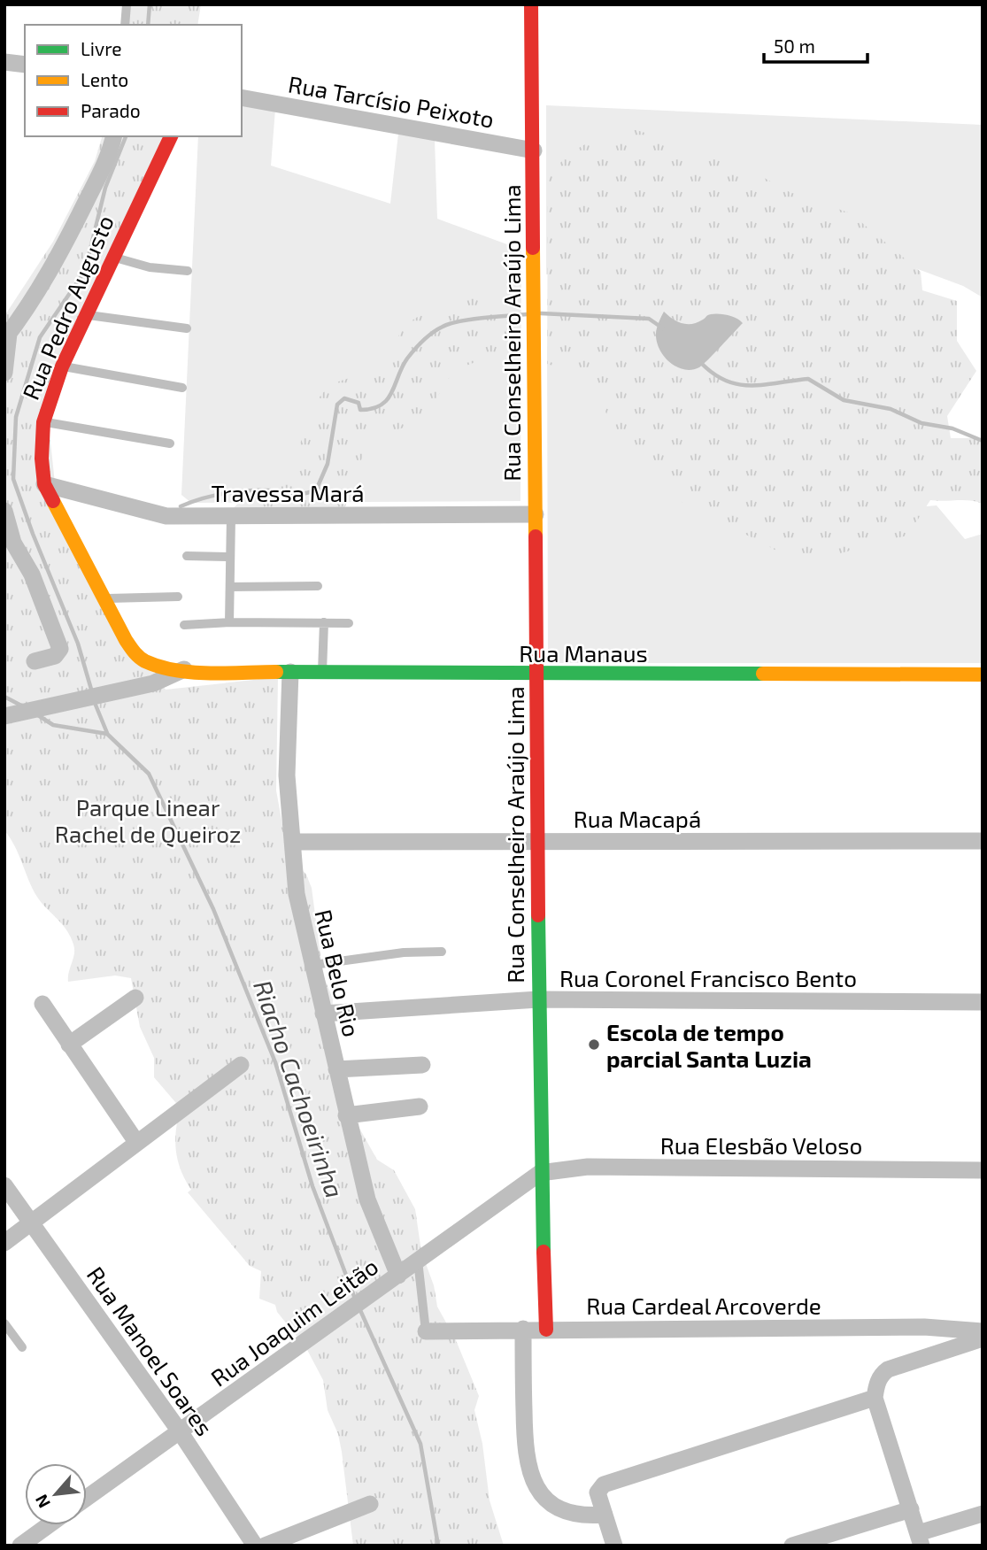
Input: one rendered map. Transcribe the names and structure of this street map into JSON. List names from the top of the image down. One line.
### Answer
{"streets":{"street":["Rua Tarcísio Peixoto","Rua Pedro Augusto","Rua Conselheiro Araújo Lima","Travessa Mará","Rua Manaus","Rua Macapá","Rua Belo Rio","Rua Coronel Francisco Bento","Rua Elesbão Veloso","Rua Cardeal Arcoverde","Rua Joaquim Leitão","Rua Manoel Soares"]},"crossings":[["Rua Tarcísio Peixoto","Rua Conselheiro Araújo Lima"],["Rua Pedro Augusto","Travessa Mará"],["Rua Pedro Augusto","Rua Manaus"],["Rua Conselheiro Araújo Lima","Travessa Mará"],["Rua Conselheiro Araújo Lima","Rua Manaus"],["Rua Conselheiro Araújo Lima","Rua Macapá"],["Rua Conselheiro Araújo Lima","Rua Coronel Francisco Bento"],["Rua Conselheiro Araújo Lima","Rua Elesbão Veloso"],["Rua Conselheiro Araújo Lima","Rua Cardeal Arcoverde"],["Rua Conselheiro Araújo Lima","Rua Joaquim Leitão"],["Rua Manaus","Rua Belo Rio"],["Rua Macapá","Rua Belo Rio"],["Rua Belo Rio","Rua Coronel Francisco Bento"],["Rua Belo Rio","Rua Joaquim Leitão"],["Rua Elesbão Veloso","Rua Joaquim Leitão"],["Rua Joaquim Leitão","Rua Manoel Soares"]],"water":["Riacho Cachoeirinha"],"parks":["Parque Linear Rachel de Queiroz"],"places":["Escola de tempo parcial Santa Luzia"],"legend":["Livre","Lento","Parado"],"scale_bar":"50 m","north":"bottom left"}
